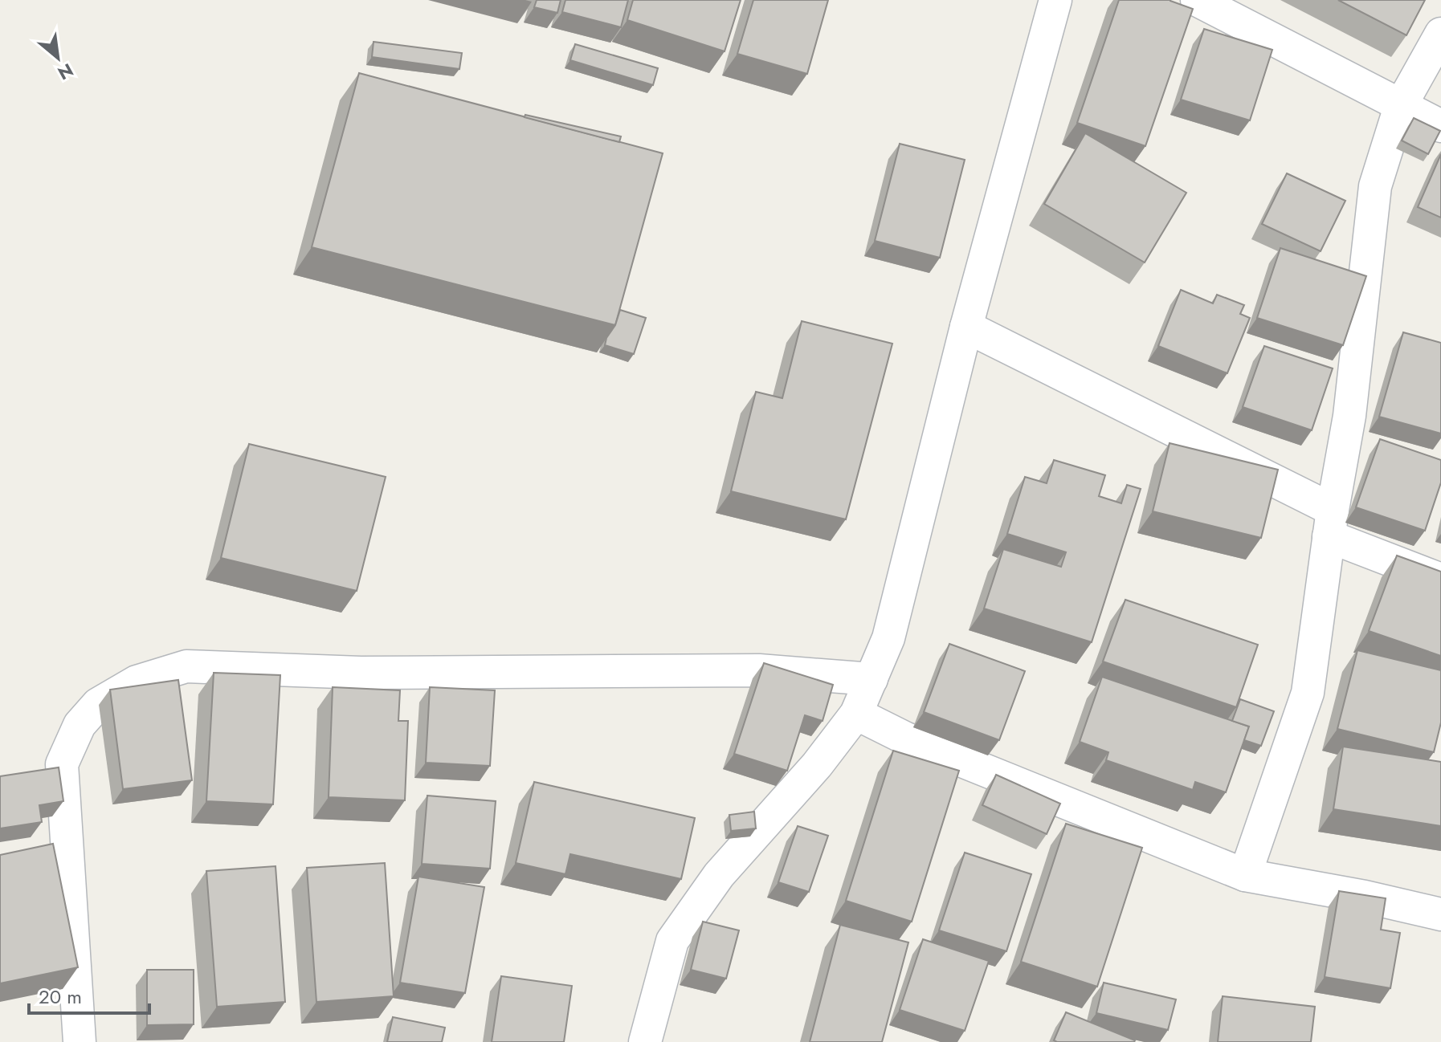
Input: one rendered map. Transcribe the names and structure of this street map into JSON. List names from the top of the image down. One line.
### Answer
{"scale_bar":"20 m","north":"bottom right"}
